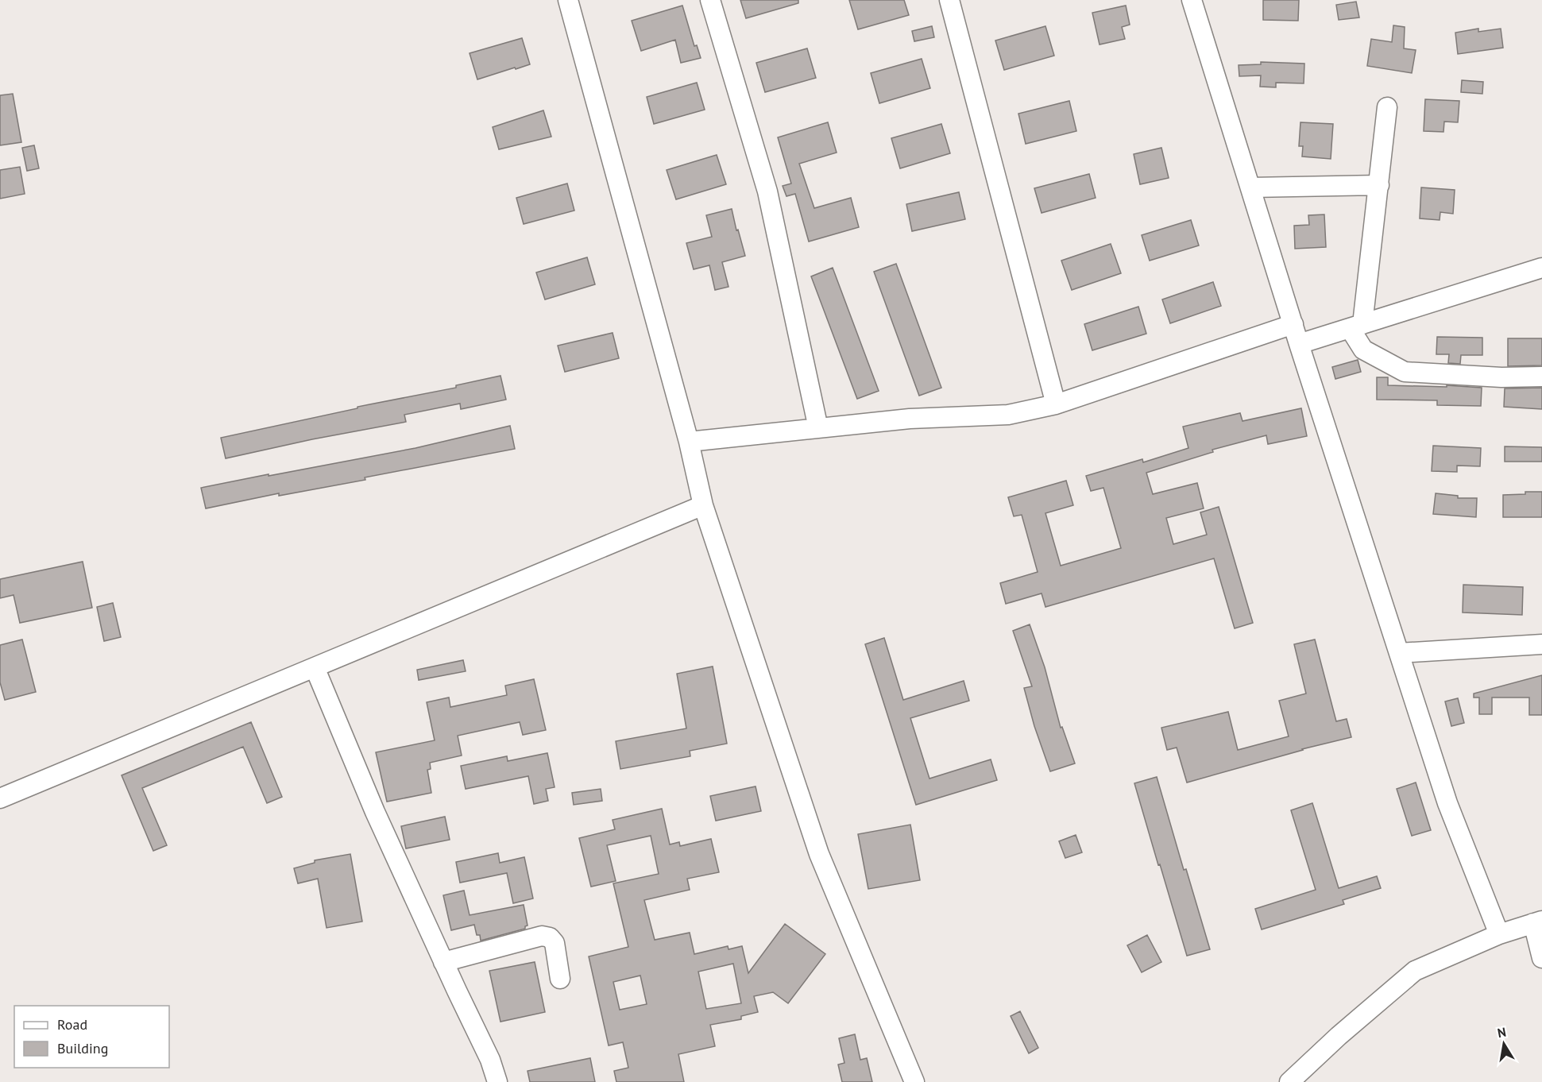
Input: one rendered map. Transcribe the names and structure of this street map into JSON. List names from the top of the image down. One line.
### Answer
{"legend":["Road","Building"],"north":"top"}
